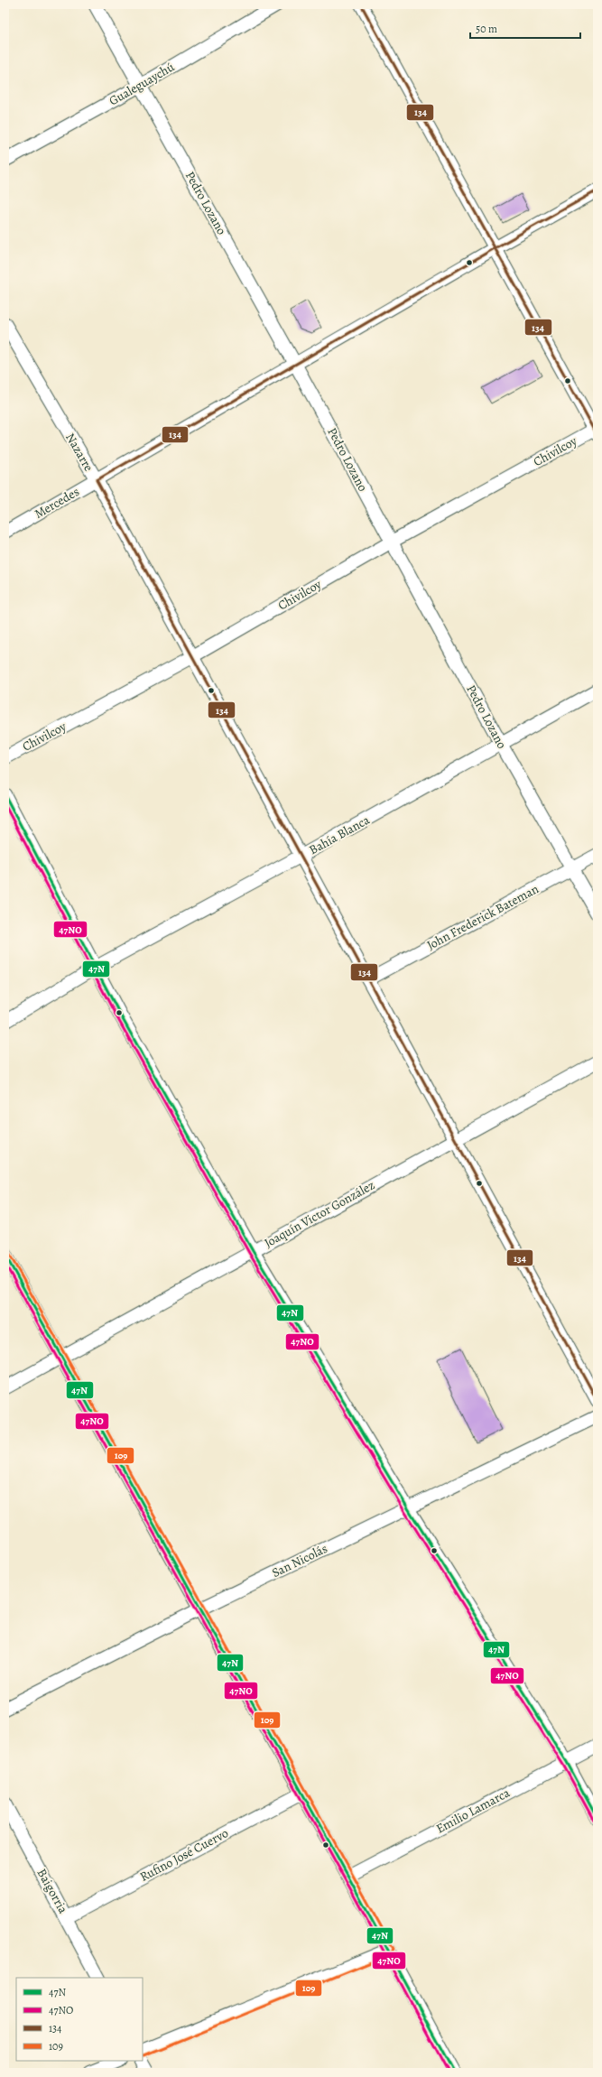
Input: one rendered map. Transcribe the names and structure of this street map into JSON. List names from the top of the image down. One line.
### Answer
{"streets":{"street":["Gualeguaychú","Pedro Lozano","Chivilcoy","Nazarre","Mercedes","Bahía Blanca","John Frederick Bateman","Joaquín Victor González","San Nicolás","Emilio Lamarca","Rufino José Cuervo","Baigorria"]},"crossings":[["Gualeguaychú","Pedro Lozano"],["Pedro Lozano","Chivilcoy"],["Pedro Lozano","Mercedes"],["Pedro Lozano","Bahía Blanca"],["Pedro Lozano","John Frederick Bateman"],["Chivilcoy","Nazarre"],["Nazarre","Mercedes"],["Nazarre","Bahía Blanca"],["Nazarre","John Frederick Bateman"],["Nazarre","Joaquín Victor González"],["Rufino José Cuervo","Baigorria"]],"lines":["transit line 134","transit line 47N","transit line 47NO","transit line 109"],"legend":["47N","47NO","134","109"],"scale_bar":"50 m"}
